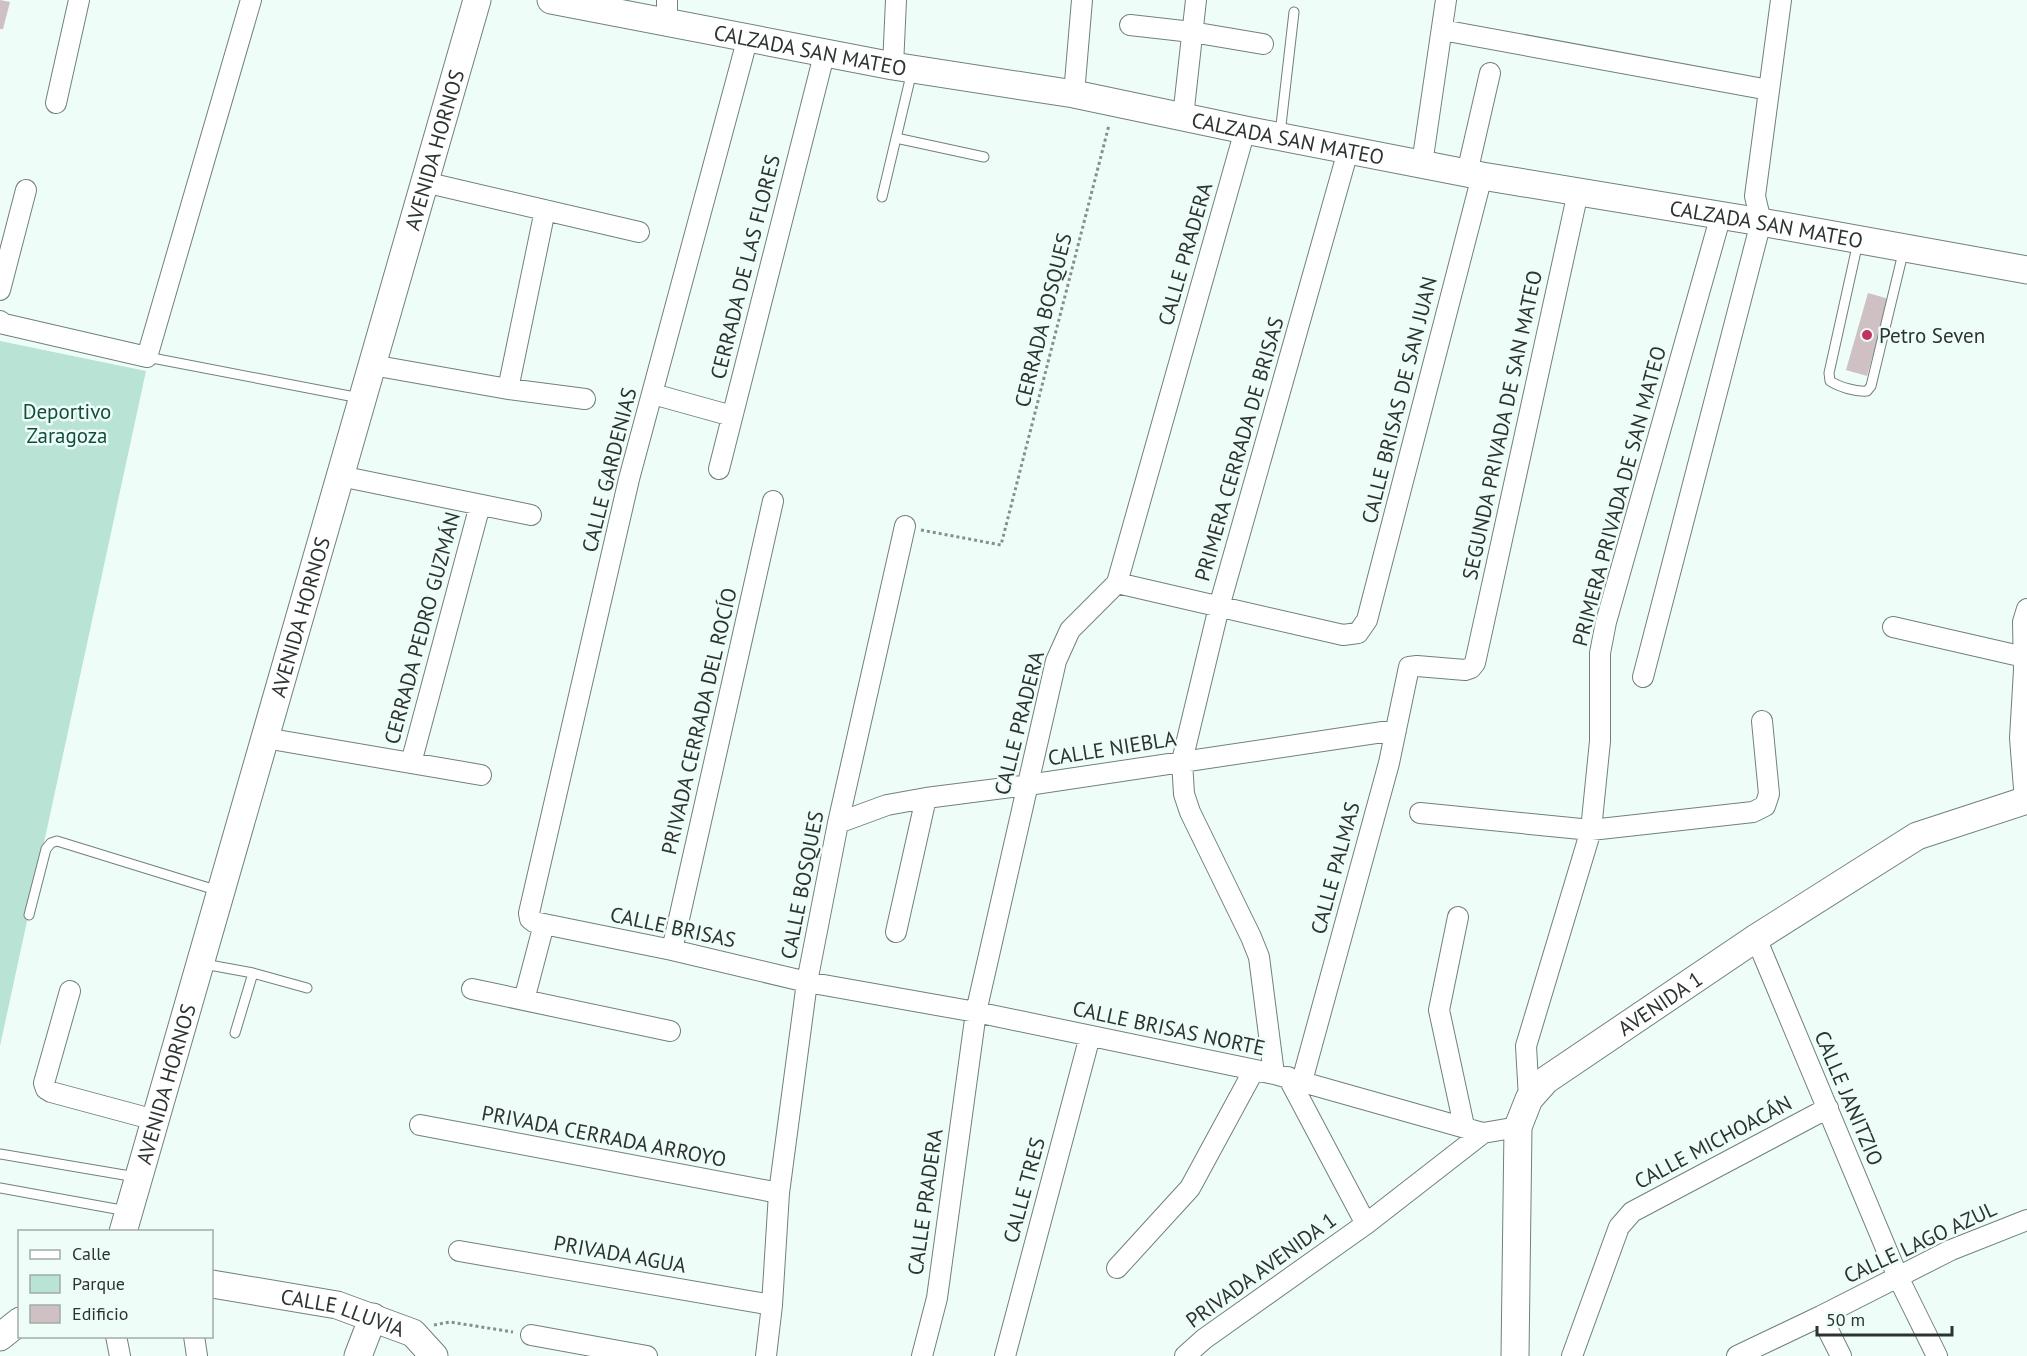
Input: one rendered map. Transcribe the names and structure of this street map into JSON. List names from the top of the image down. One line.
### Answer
{"streets":{"street":["CALZADA SAN MATEO","AVENIDA HORNOS","CALLE PRADERA","CERRADA DE LAS FLORES","CALLE BRISAS DE SAN JUAN","SEGUNDA PRIVADA DE SAN MATEO","PRIMERA CERRADA DE BRISAS","CALLE GARDENIAS","PRIMERA PRIVADA DE SAN MATEO","CERRADA PEDRO GUZMÁN","PRIVADA CERRADA DEL ROCÍO","CALLE NIEBLA","CALLE PALMAS","CALLE BOSQUES","CALLE BRISAS","AVENIDA 1","CALLE BRISAS NORTE","CALLE JANITZIO","PRIVADA CERRADA ARROYO","CALLE MICHOACÁN","CALLE TRES","CALLE LAGO AZUL","PRIVADA AGUA","PRIVADA AVENIDA 1","CALLE LLUVIA"],"path":["CERRADA BOSQUES"]},"crossings":[["CALZADA SAN MATEO","CALLE PRADERA"],["CALZADA SAN MATEO","CERRADA DE LAS FLORES"],["CALZADA SAN MATEO","CERRADA BOSQUES"],["CALZADA SAN MATEO","CALLE BRISAS DE SAN JUAN"],["CALZADA SAN MATEO","SEGUNDA PRIVADA DE SAN MATEO"],["CALZADA SAN MATEO","PRIMERA CERRADA DE BRISAS"],["CALZADA SAN MATEO","CALLE GARDENIAS"],["CALZADA SAN MATEO","PRIMERA PRIVADA DE SAN MATEO"],["CALLE PRADERA","CALLE NIEBLA"],["CALLE PRADERA","CALLE BRISAS NORTE"],["CERRADA DE LAS FLORES","CALLE GARDENIAS"],["CERRADA BOSQUES","CALLE BOSQUES"],["CALLE BRISAS DE SAN JUAN","PRIMERA CERRADA DE BRISAS"],["SEGUNDA PRIVADA DE SAN MATEO","CALLE PALMAS"],["PRIMERA CERRADA DE BRISAS","CALLE NIEBLA"],["PRIMERA CERRADA DE BRISAS","CALLE PALMAS"],["PRIMERA CERRADA DE BRISAS","CALLE BRISAS NORTE"],["CALLE GARDENIAS","CALLE BRISAS"],["PRIMERA PRIVADA DE SAN MATEO","AVENIDA 1"],["PRIVADA CERRADA DEL ROCÍO","CALLE BRISAS"],["CALLE NIEBLA","CALLE PALMAS"],["CALLE NIEBLA","CALLE BOSQUES"],["CALLE PALMAS","CALLE BRISAS NORTE"],["CALLE BOSQUES","CALLE BRISAS"],["CALLE BOSQUES","CALLE BRISAS NORTE"],["CALLE BOSQUES","PRIVADA CERRADA ARROYO"],["CALLE BOSQUES","PRIVADA AGUA"],["CALLE BRISAS","CALLE BRISAS NORTE"],["AVENIDA 1","CALLE BRISAS NORTE"],["AVENIDA 1","CALLE JANITZIO"],["CALLE BRISAS NORTE","CALLE TRES"],["CALLE BRISAS NORTE","PRIVADA AVENIDA 1"],["CALLE JANITZIO","CALLE MICHOACÁN"],["CALLE JANITZIO","CALLE LAGO AZUL"]],"parks":["Deportivo Zaragoza"],"places":["Petro Seven"],"legend":["Calle","Parque","Edificio"],"scale_bar":"50 m"}
